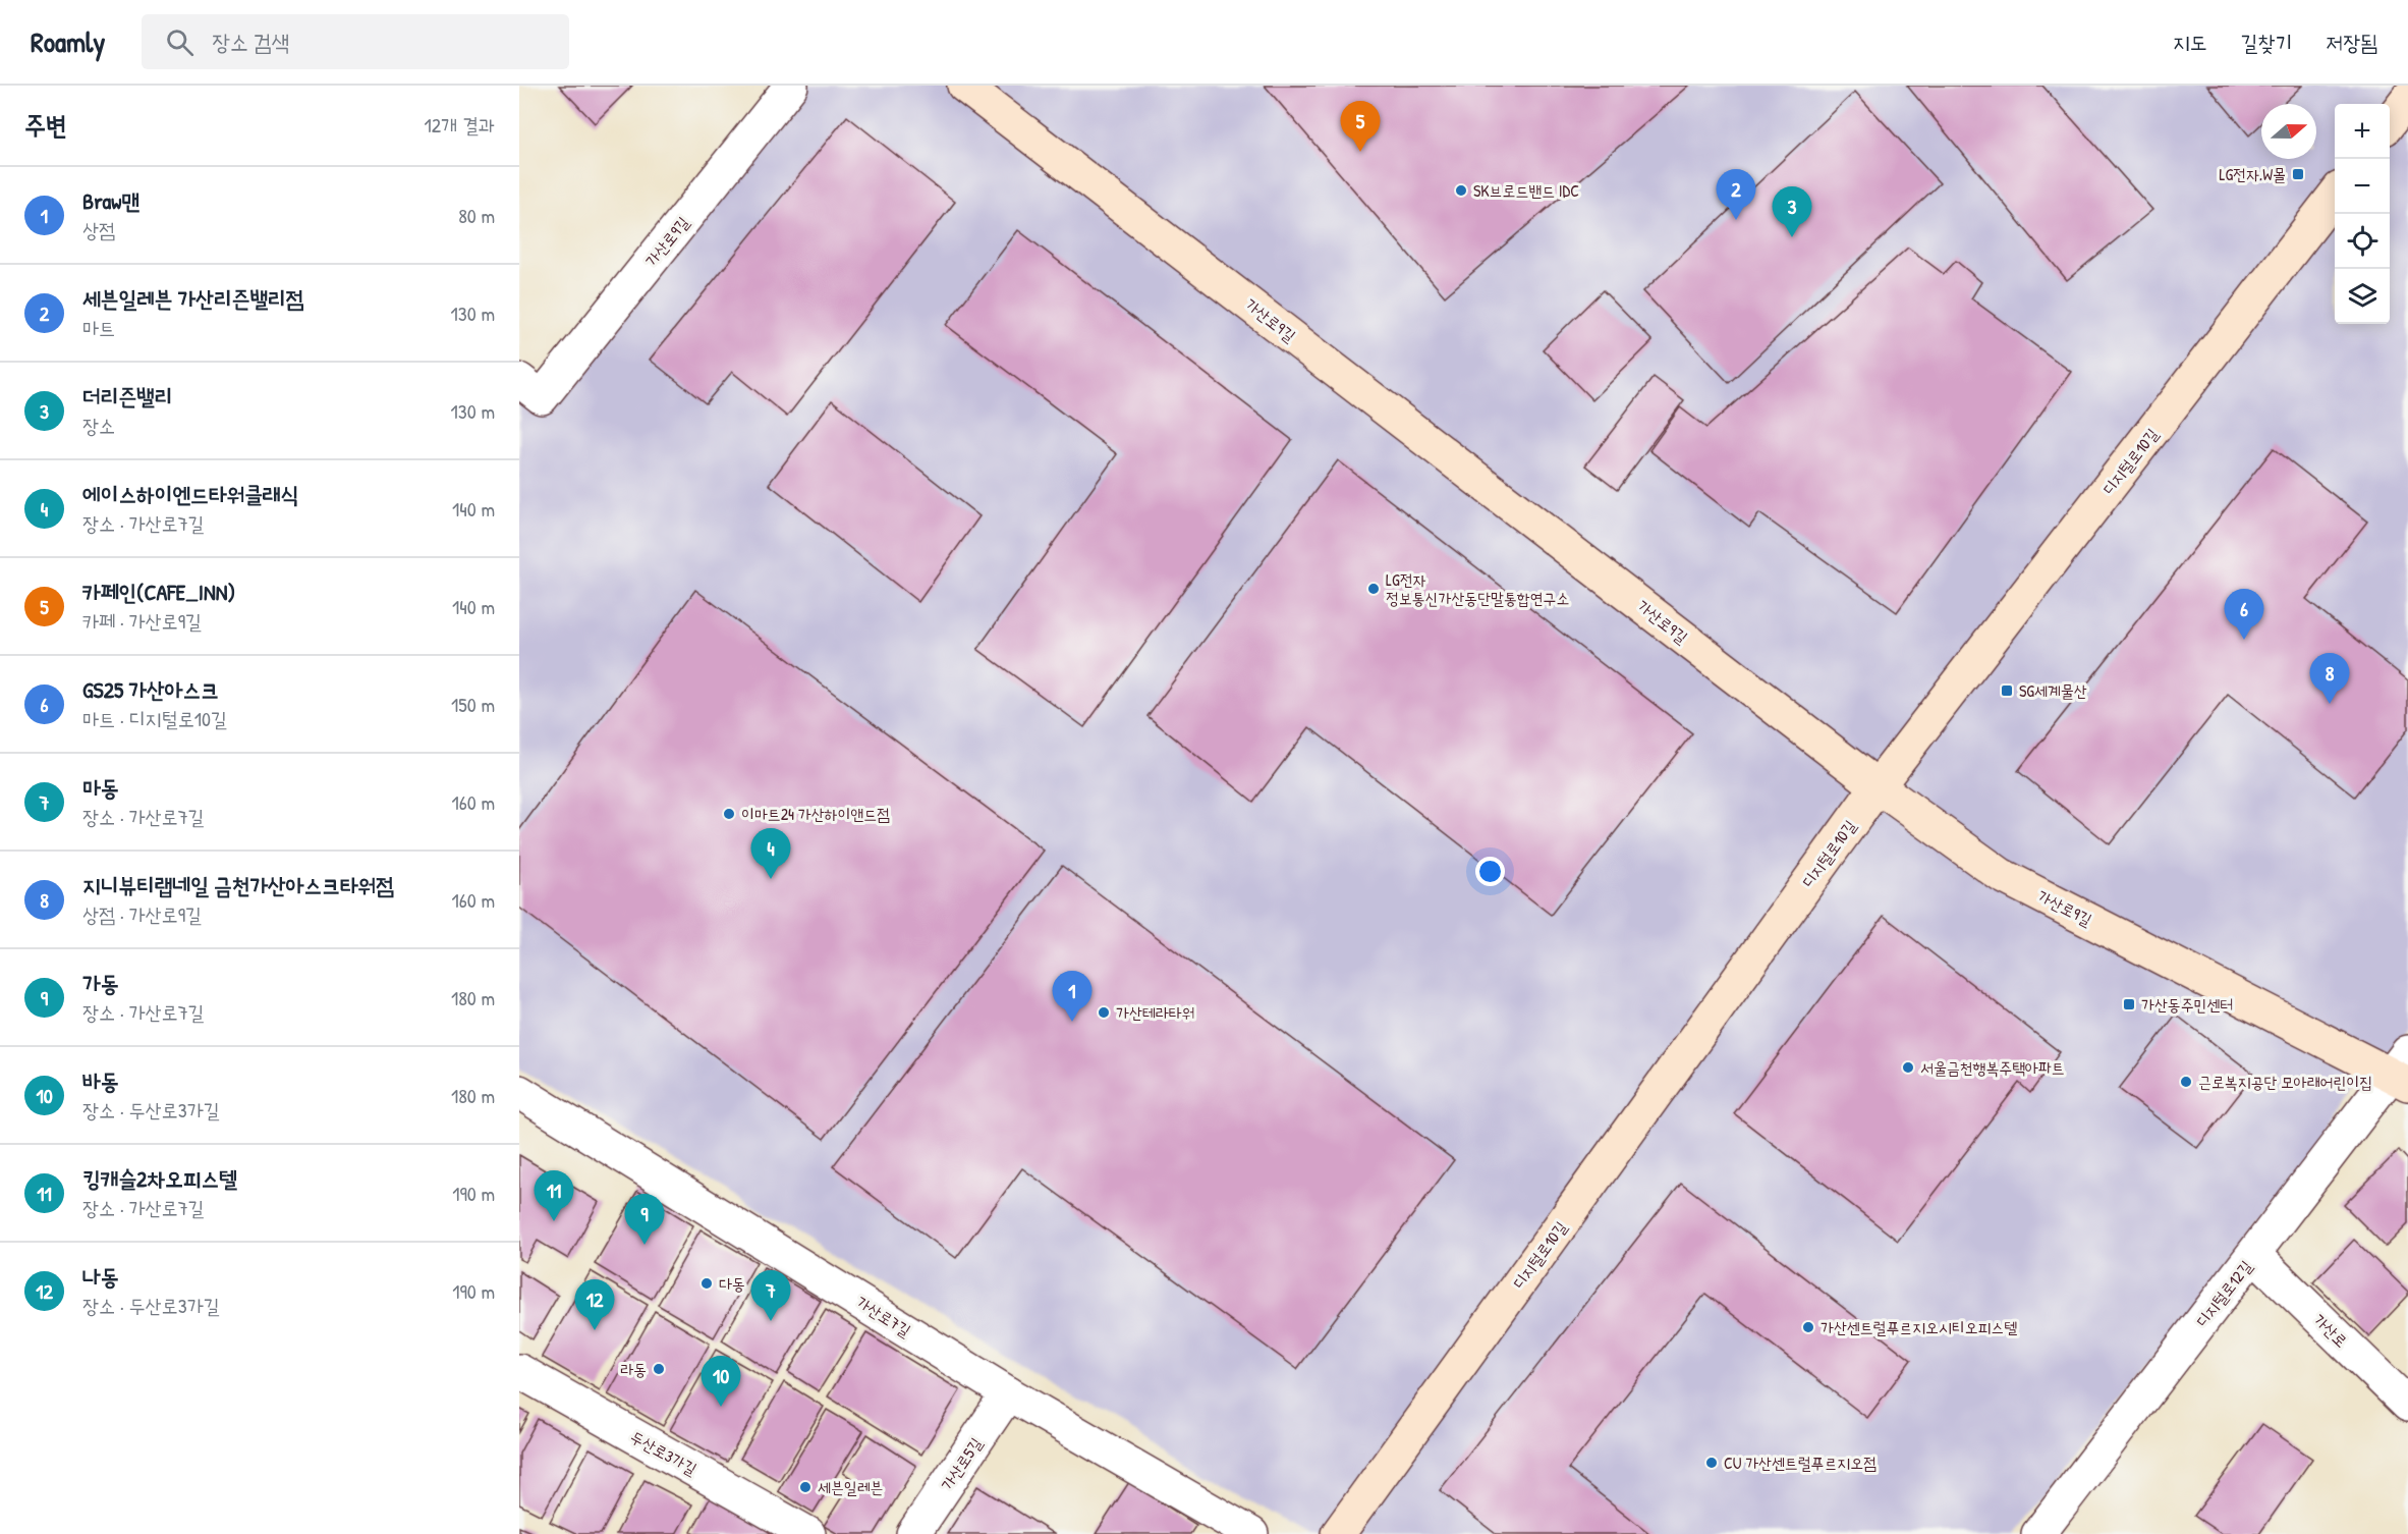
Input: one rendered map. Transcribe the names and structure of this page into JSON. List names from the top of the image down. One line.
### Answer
{"streets":{"street":["가산로9길","디지털로10길","디지털로12길","가산로7길","가산로","두산로3가길","가산로5길"]},"crossings":[["가산로9길","디지털로10길"],["가산로9길","디지털로12길"],["디지털로12길","가산로"],["가산로7길","가산로5길"]],"places":{"transit":["LG전자.W몰","SG세계물산","가산동주민센터"],"other":["SK브로드밴드 IDC","LG전자 정보통신가산동단말통합연구소","이마트24 가산하이앤드점","가산테라타워","서울금천행복주택아파트","근로복지공단 모아래어린이집","다동","가산센트럴푸르지오시티오피스텔","라동","CU 가산센트럴푸르지오점","세븐일레븐"]},"north":"right","page":{"header":"Roamly","search":"장소 검색","nav":["지도","길찾기","저장됨"],"heading":["주변","12개 결과"],"pins":["5","2","3","6","8","4","1","11","9","7","12","10"],"map_buttons":["+","−"],"list":[{"mark":"1","name":"Braw맨","note":"상점","value":"80 m"},{"mark":"2","name":"세븐일레븐 가산리즌밸리점","note":"마트","value":"130 m"},{"mark":"3","name":"더리즌밸리","note":"장소","value":"130 m"},{"mark":"4","name":"에이스하이엔드타워클래식","note":"장소 · 가산로7길","value":"140 m"},{"mark":"5","name":"카페인(CAFE_INN)","note":"카페 · 가산로9길","value":"140 m"},{"mark":"6","name":"GS25 가산아스크","note":"마트 · 디지털로10길","value":"150 m"},{"mark":"7","name":"마동","note":"장소 · 가산로7길","value":"160 m"},{"mark":"8","name":"지니뷰티랩네일 금천가산아스크타워점","note":"상점 · 가산로9길","value":"160 m"},{"mark":"9","name":"가동","note":"장소 · 가산로7길","value":"180 m"},{"mark":"10","name":"바동","note":"장소 · 두산로3가길","value":"180 m"},{"mark":"11","name":"킹캐슬2차오피스텔","note":"장소 · 가산로7길","value":"190 m"},{"mark":"12","name":"나동","note":"장소 · 두산로3가길","value":"190 m"}]}}
